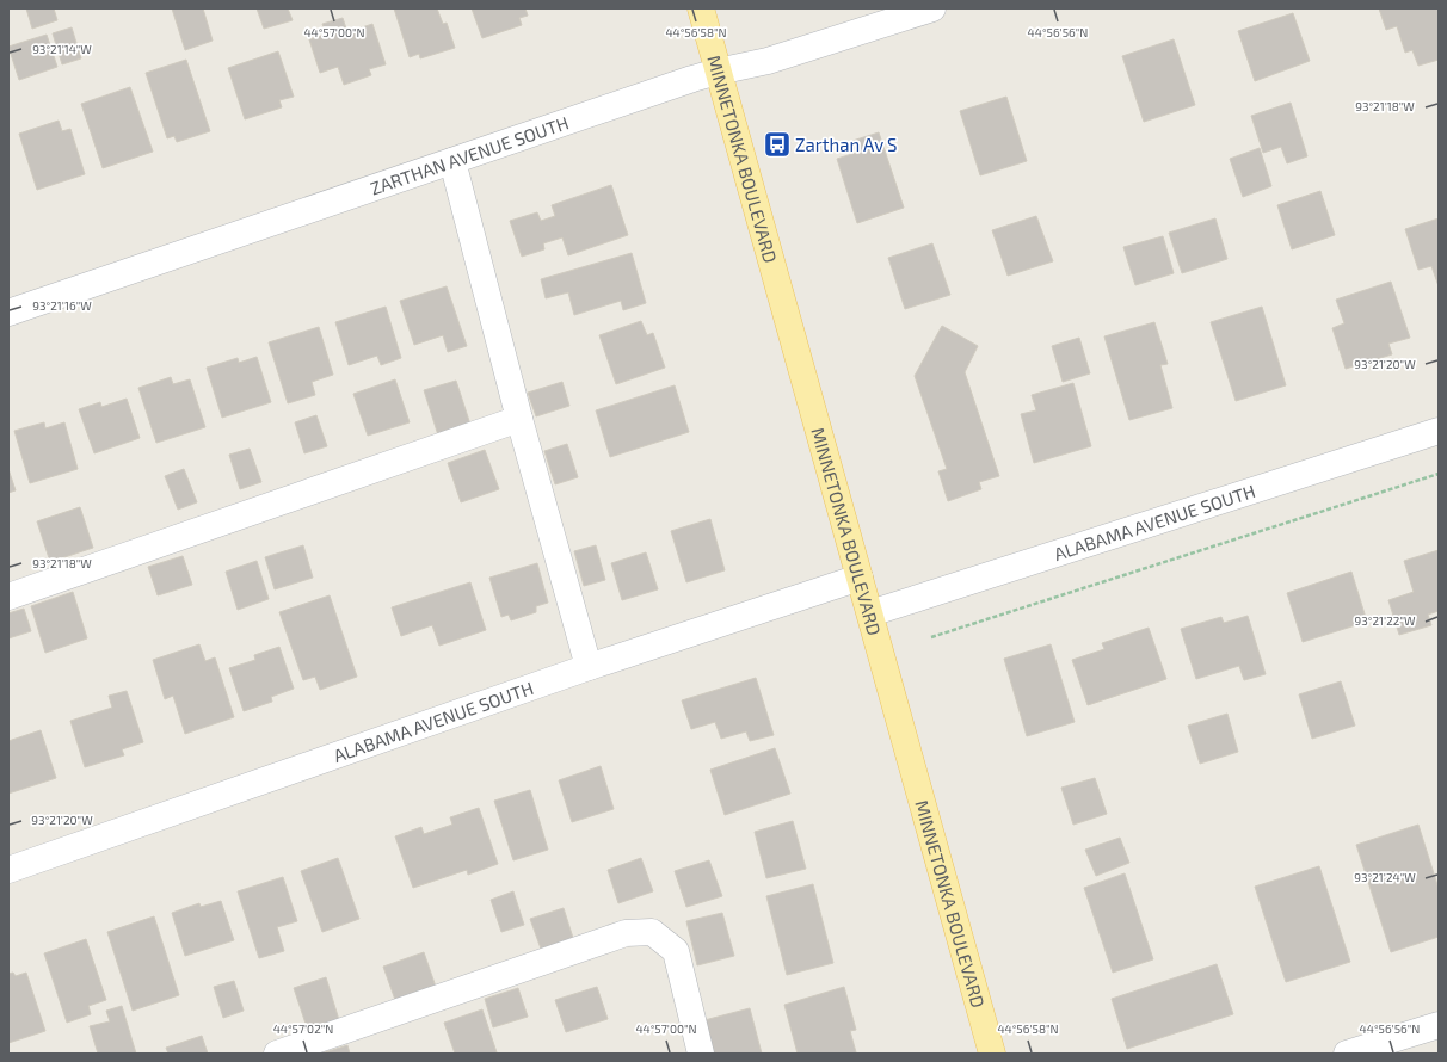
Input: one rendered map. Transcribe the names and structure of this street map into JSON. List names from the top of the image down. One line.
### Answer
{"streets":{"main road":["MINNETONKA BOULEVARD"],"street":["ZARTHAN AVENUE SOUTH","ALABAMA AVENUE SOUTH"]},"crossings":[["ZARTHAN AVENUE SOUTH","MINNETONKA BOULEVARD"],["MINNETONKA BOULEVARD","ALABAMA AVENUE SOUTH"]],"places":{"bus stop":["Zarthan Av S"]},"coordinates":["44°57'00\"N","44°56'58\"N","44°56'56\"N","93°21'14\"W","93°21'18\"W","93°21'16\"W","93°21'20\"W","93°21'22\"W","93°21'24\"W","44°57'02\"N"]}
